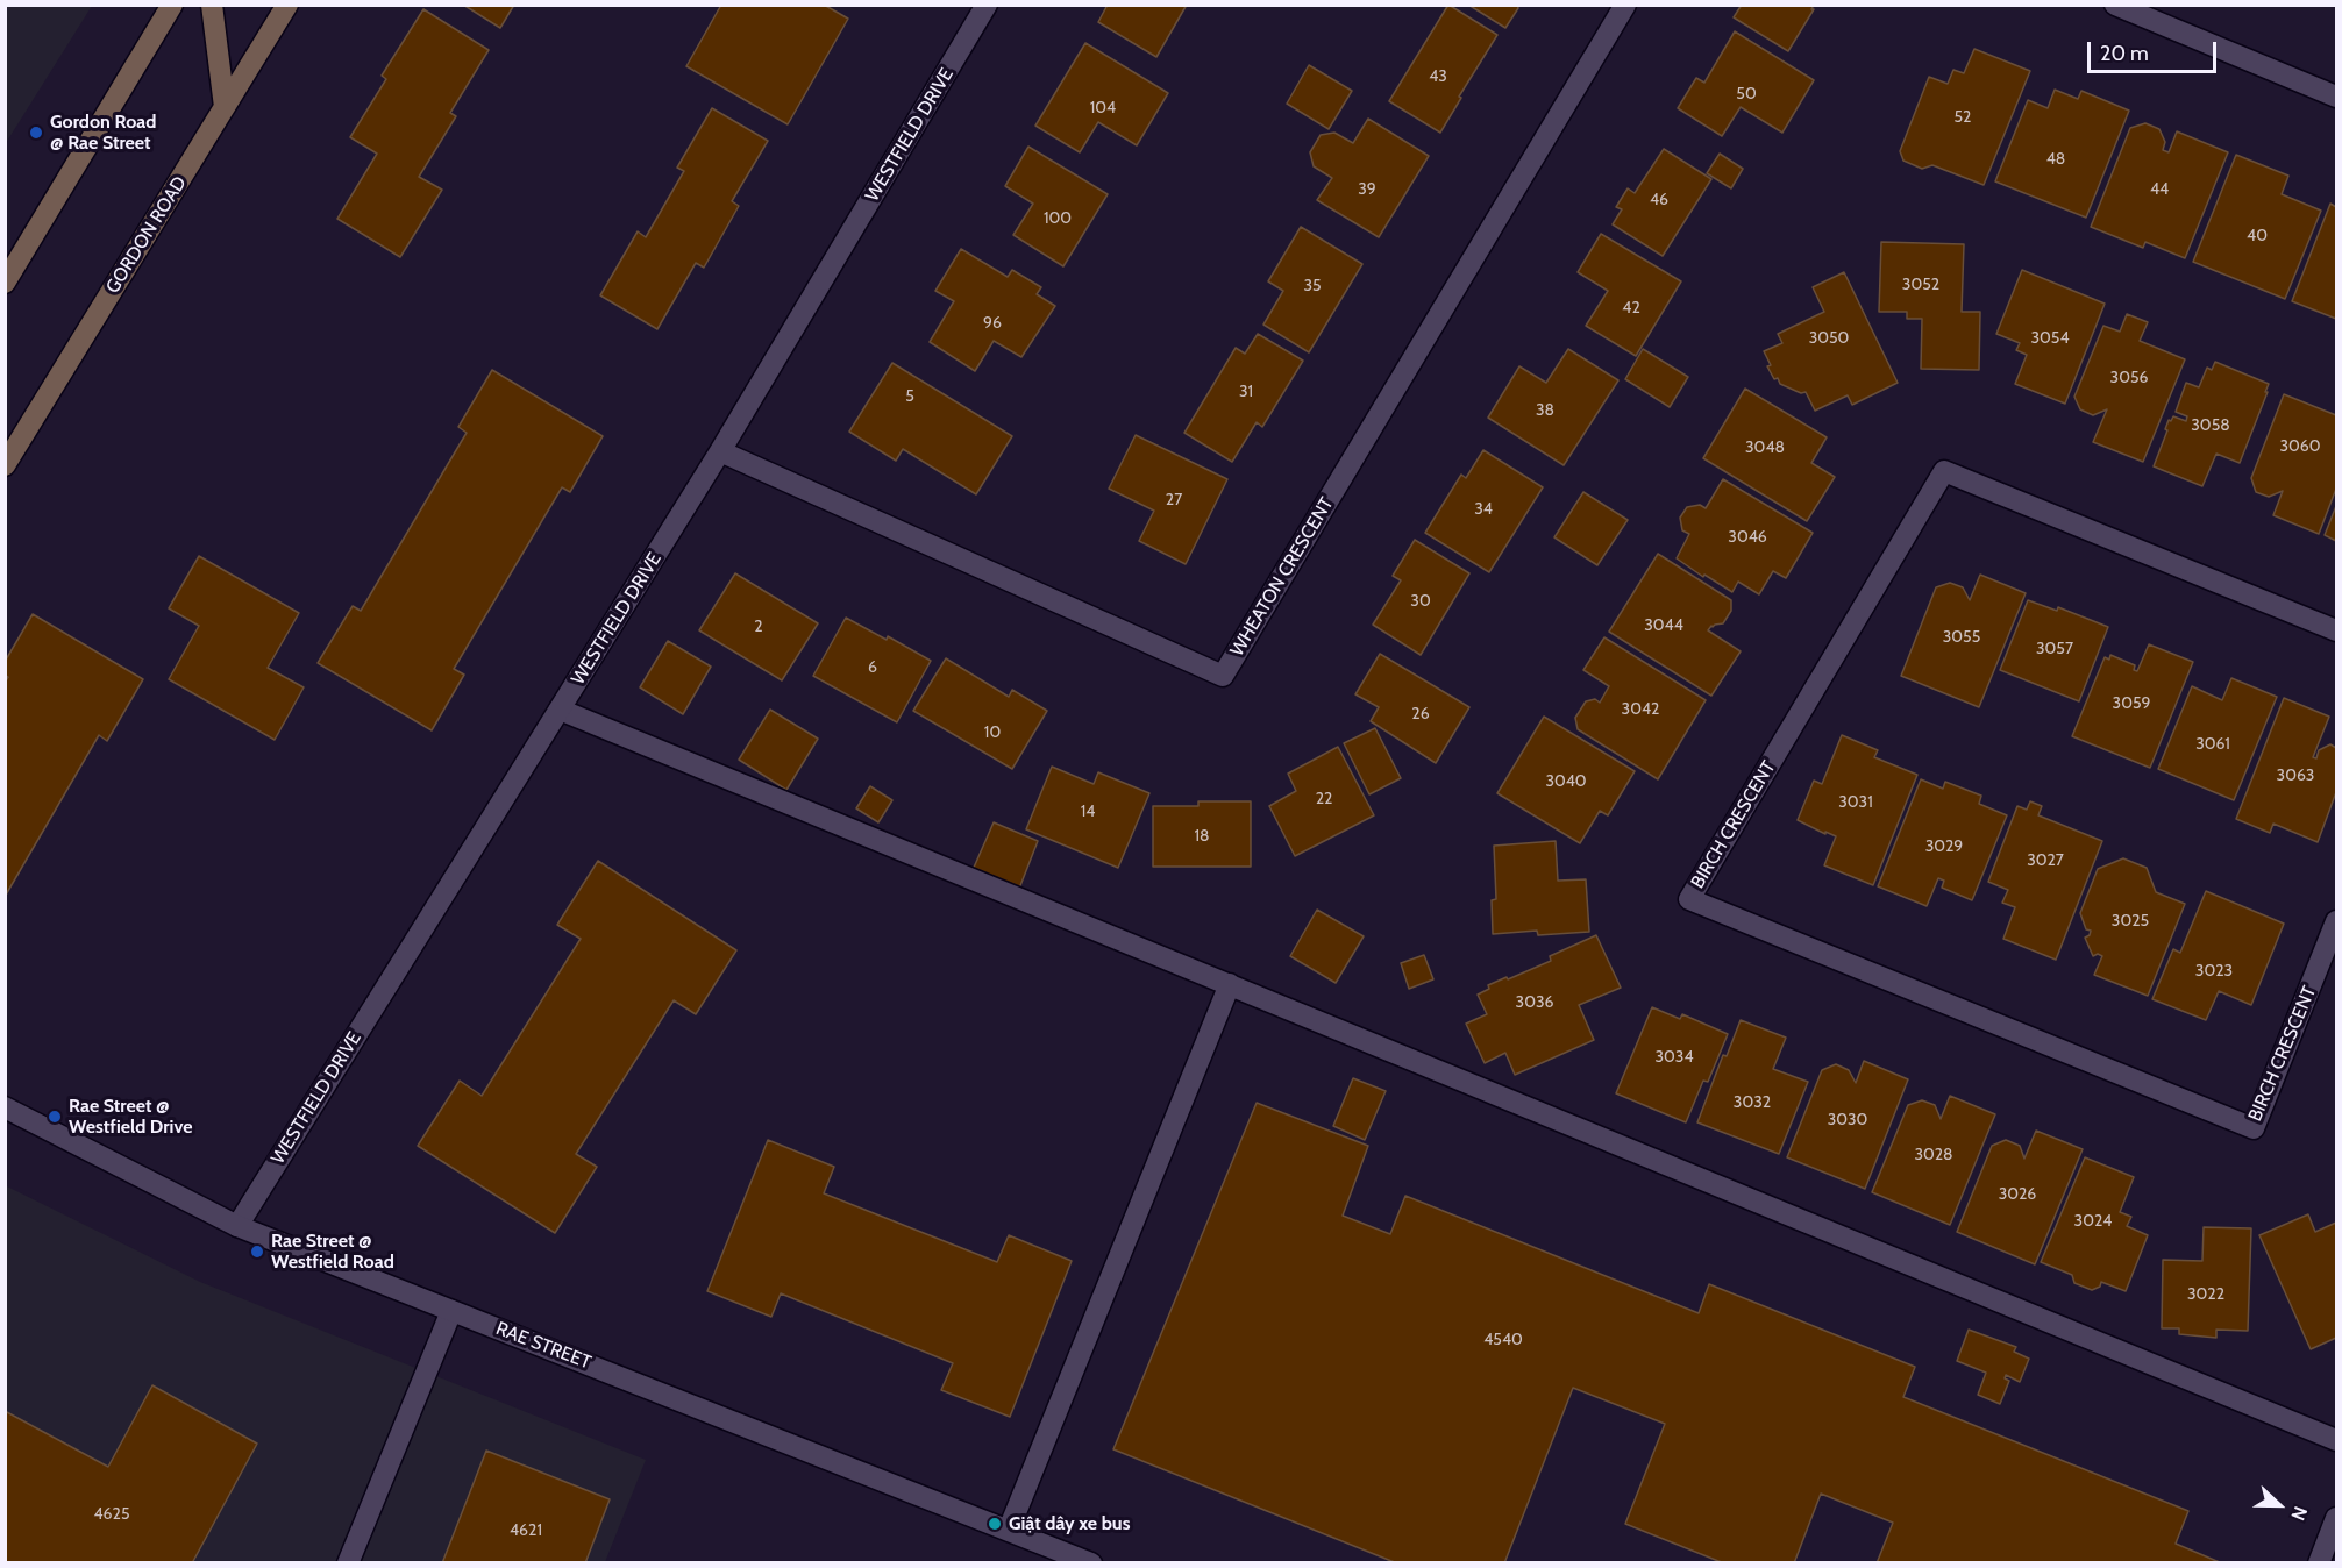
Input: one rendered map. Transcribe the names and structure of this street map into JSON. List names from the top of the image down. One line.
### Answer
{"streets":{"main road":["GORDON ROAD"],"street":["WESTFIELD DRIVE","WHEATON CRESCENT","BIRCH CRESCENT","RAE STREET"]},"crossings":[["WESTFIELD DRIVE","WHEATON CRESCENT"],["WESTFIELD DRIVE","RAE STREET"]],"places":["Gordon Road @ Rae Street","Rae Street @ Westfield Drive","Rae Street @ Westfield Road","Giật dây xe bus"],"house_numbers":["43","50","104","52","48","39","44","46","100","40","3052","35","42","96","3050","3054","3056","31","5","38","3058","3060","3048","27","34","3046","30","3044","2","3055","3057","6","3059","3042","26","10","3061","3063","3040","22","3031","14","18","3029","3027","3025","3023","3036","3034","3032","3030","3028","3026","3024","3022","4540","4625","4621"],"scale_bar":"20 m","north":"right"}
